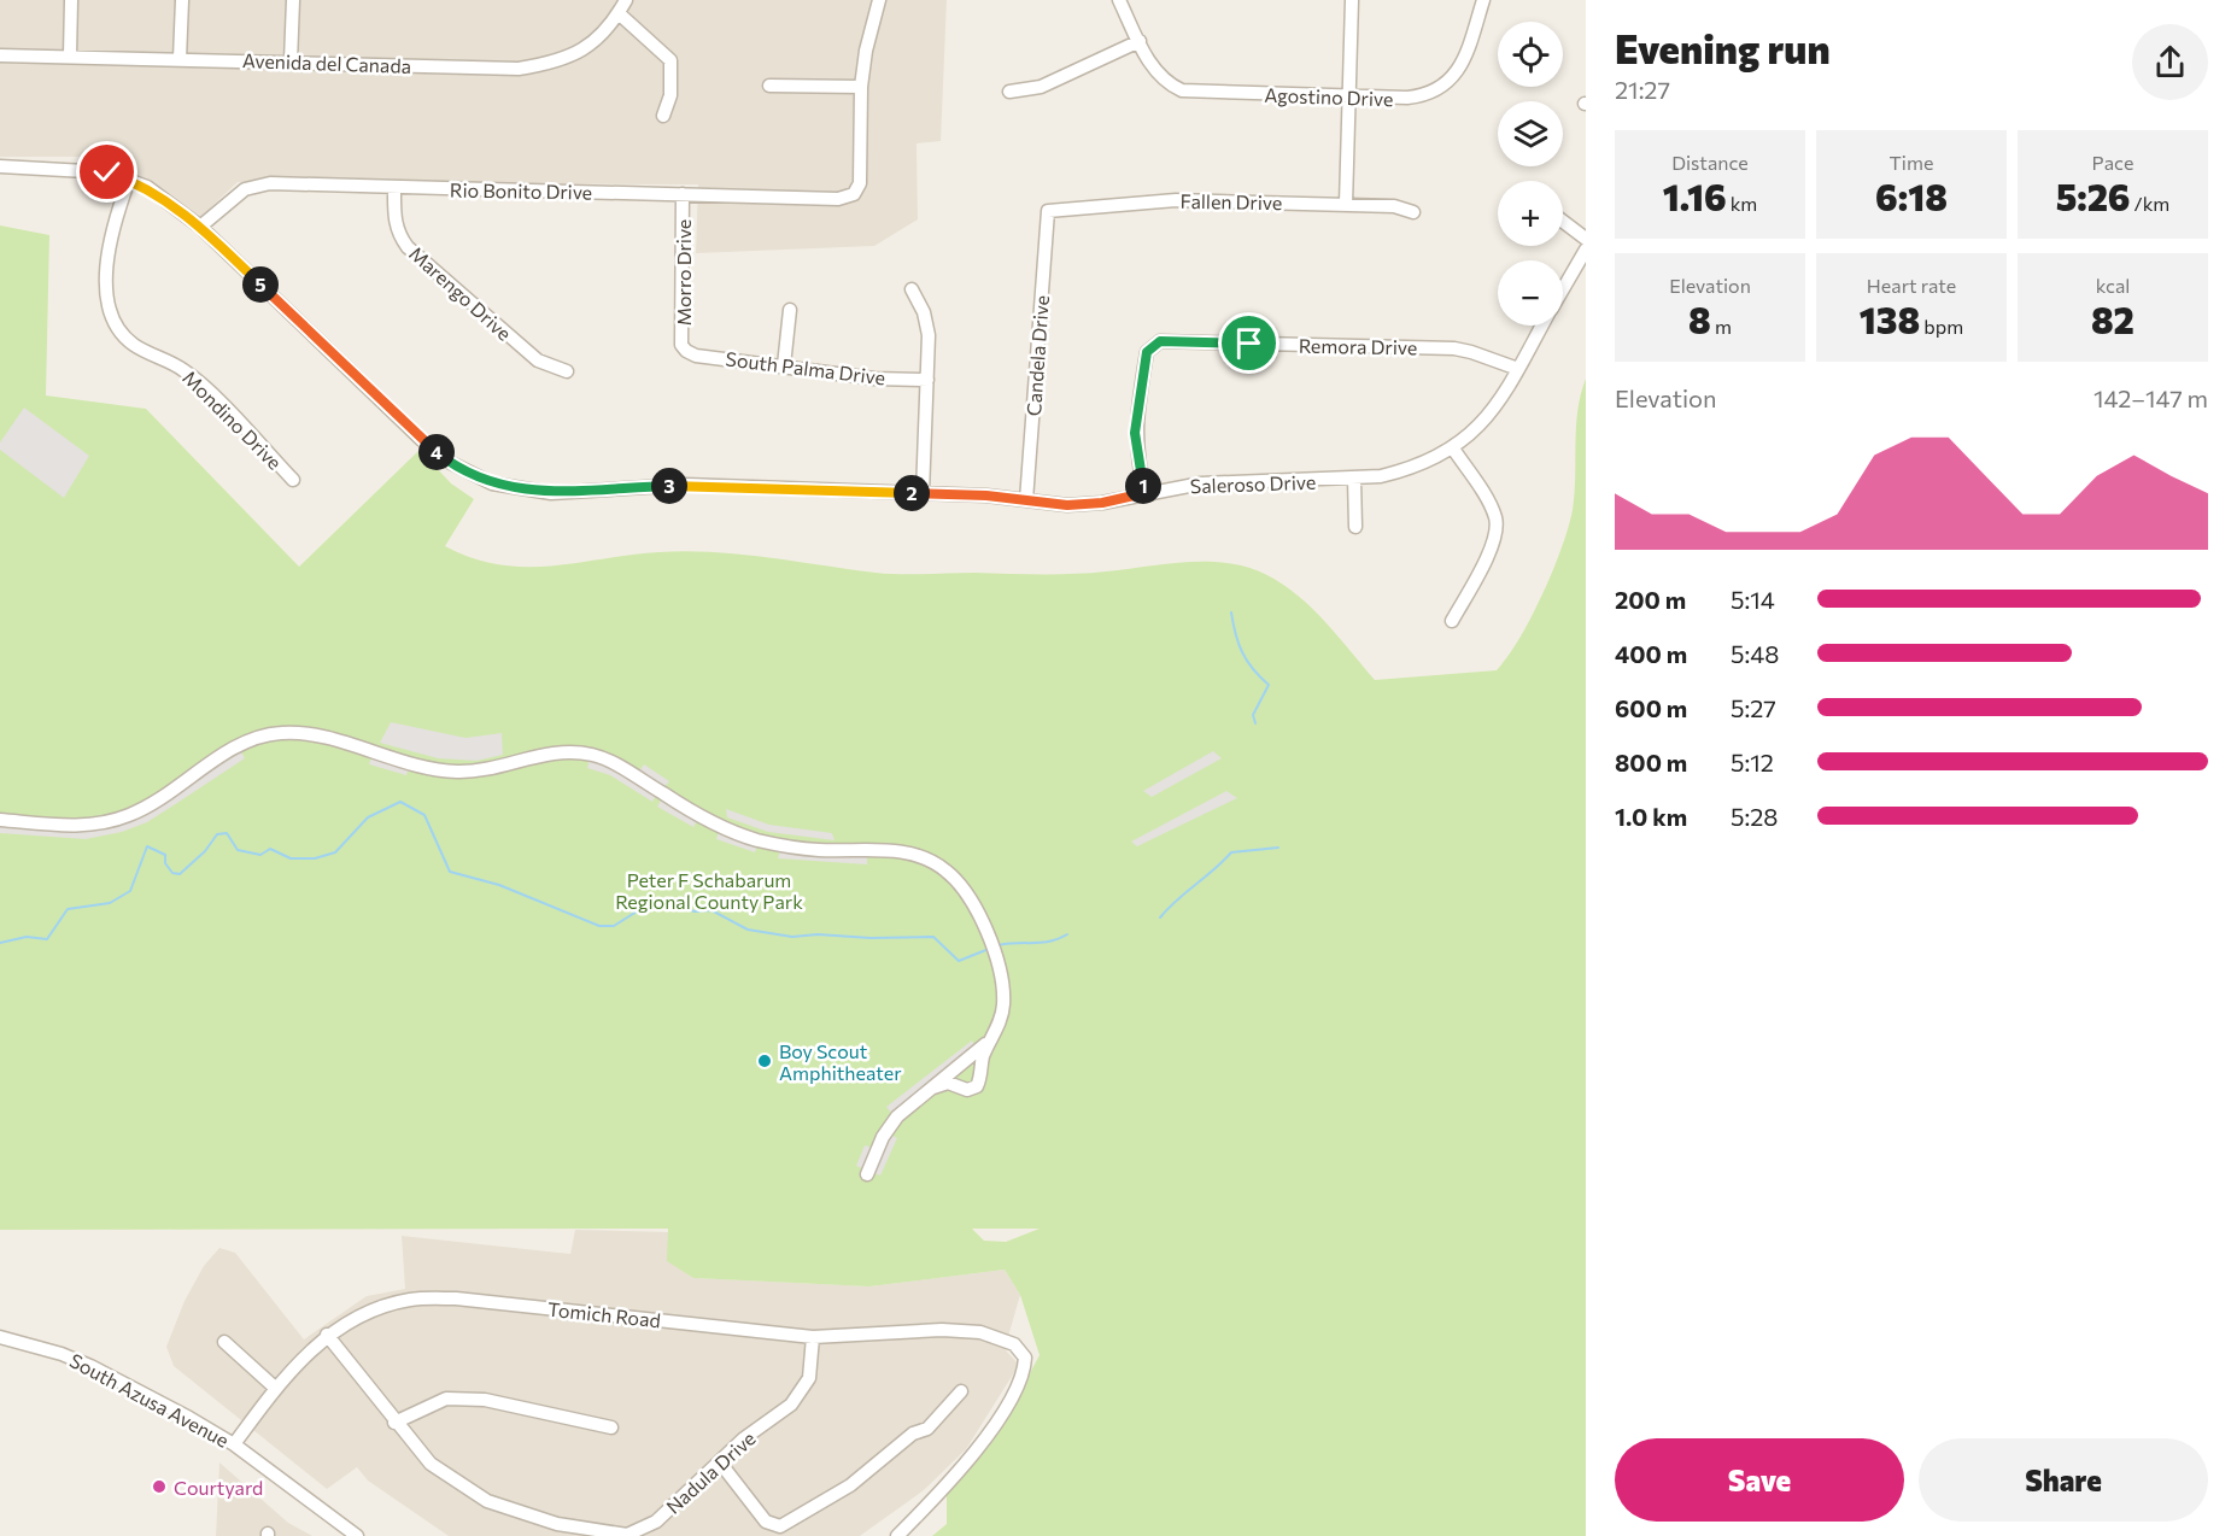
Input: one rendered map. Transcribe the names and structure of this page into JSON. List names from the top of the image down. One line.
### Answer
{"streets":{"street":["Avenida del Canada","Agostino Drive","Rio Bonito Drive","Fallen Drive","Morro Drive","Marengo Drive","Remora Drive","Candela Drive","South Palma Drive","Mondino Drive","Saleroso Drive","Tomich Road","South Azusa Avenue","Nadula Drive"]},"crossings":[["Rio Bonito Drive","Morro Drive"],["Rio Bonito Drive","Marengo Drive"],["Rio Bonito Drive","Saleroso Drive"],["Fallen Drive","Candela Drive"],["Morro Drive","South Palma Drive"],["Remora Drive","Saleroso Drive"],["Candela Drive","Saleroso Drive"],["Mondino Drive","Saleroso Drive"],["Tomich Road","South Azusa Avenue"],["Tomich Road","Nadula Drive"]],"parks":["Peter F Schabarum Regional County Park"],"places":["Boy Scout Amphitheater","Courtyard"],"page":{"heading":["Evening run","21:27"],"map_buttons":["+","−"],"stats":[["Distance","1.16 km"],["Time","6:18"],["Pace","5:26 /km"],["Elevation","8 m"],["Heart rate","138 bpm"],["kcal","82"]],"pins":["5","4","1","3","2"],"chart":["Elevation","142–147 m"],"list":[{"name":"200 m","note":"5:14"},{"name":"400 m","note":"5:48"},{"name":"600 m","note":"5:27"},{"name":"800 m","note":"5:12"},{"name":"1.0 km","note":"5:28"}],"buttons":["Save","Share"]}}
